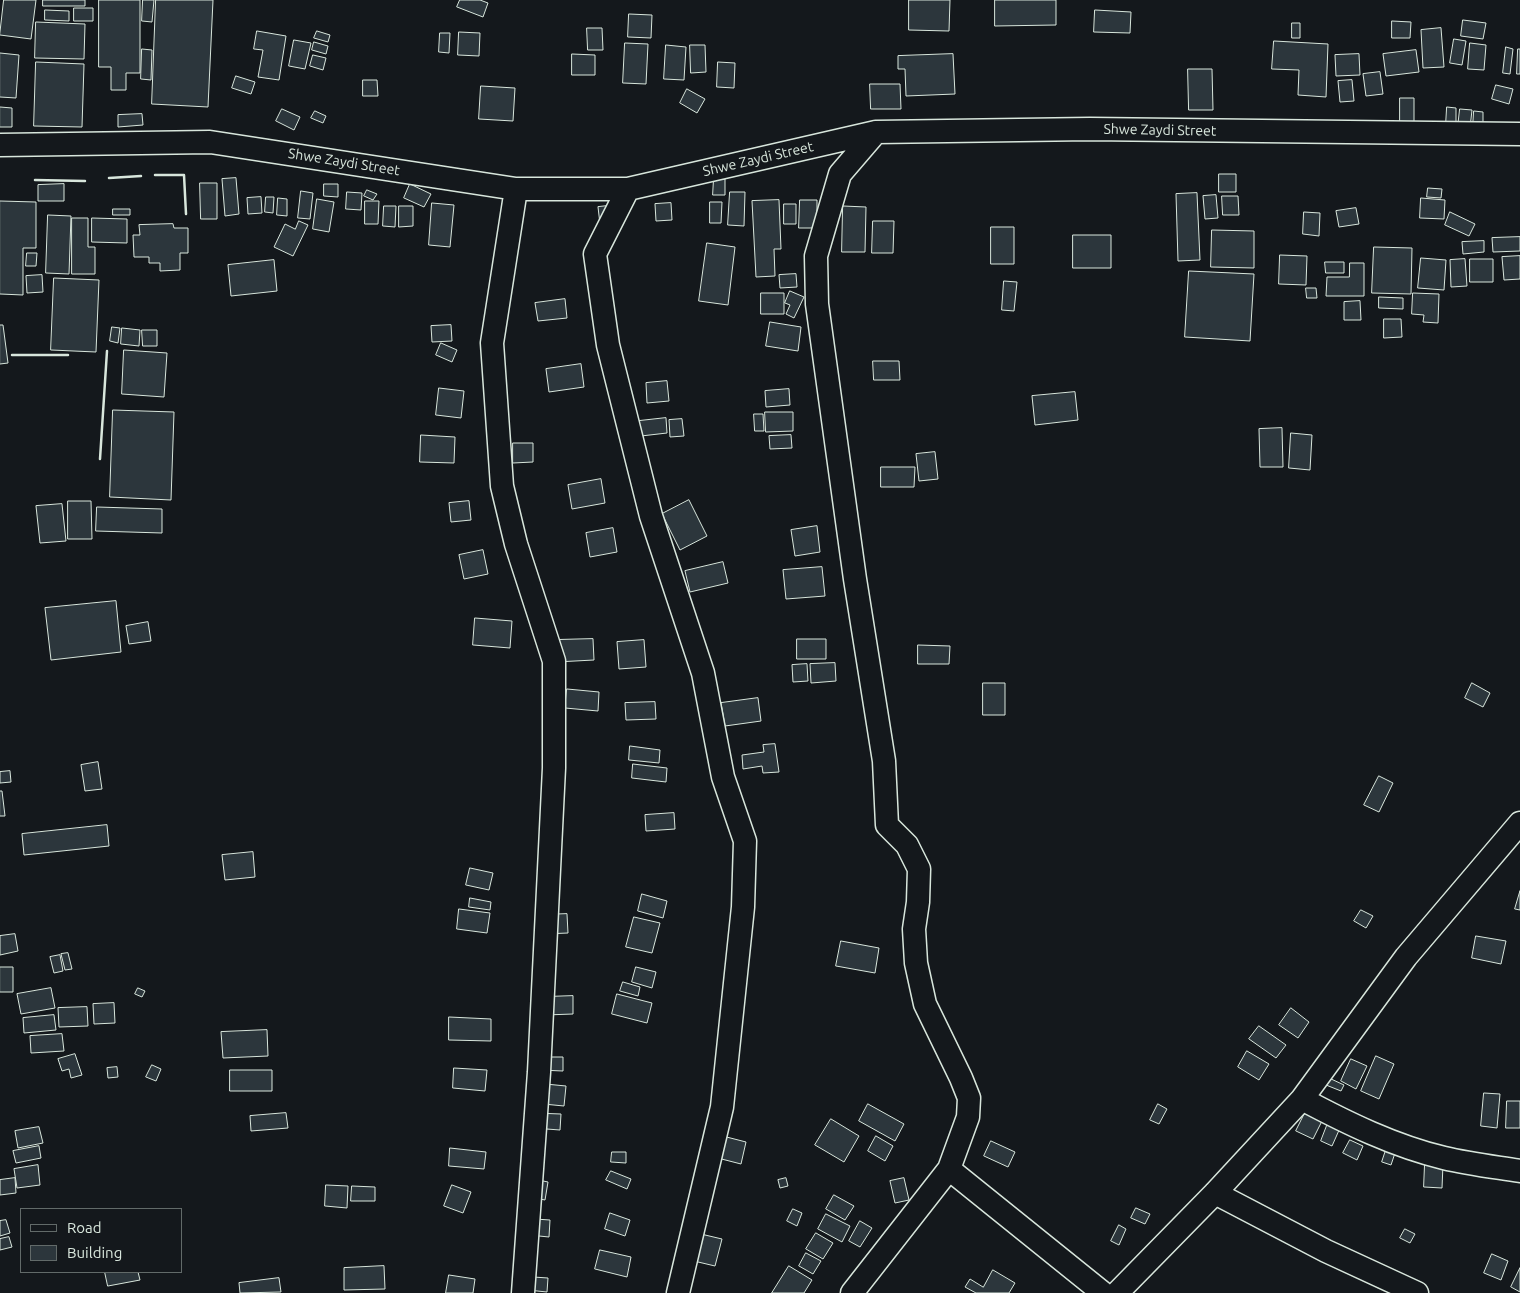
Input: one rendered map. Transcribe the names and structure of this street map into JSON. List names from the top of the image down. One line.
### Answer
{"streets":{"street":["Shwe Zaydi Street"]},"legend":["Road","Building"]}
